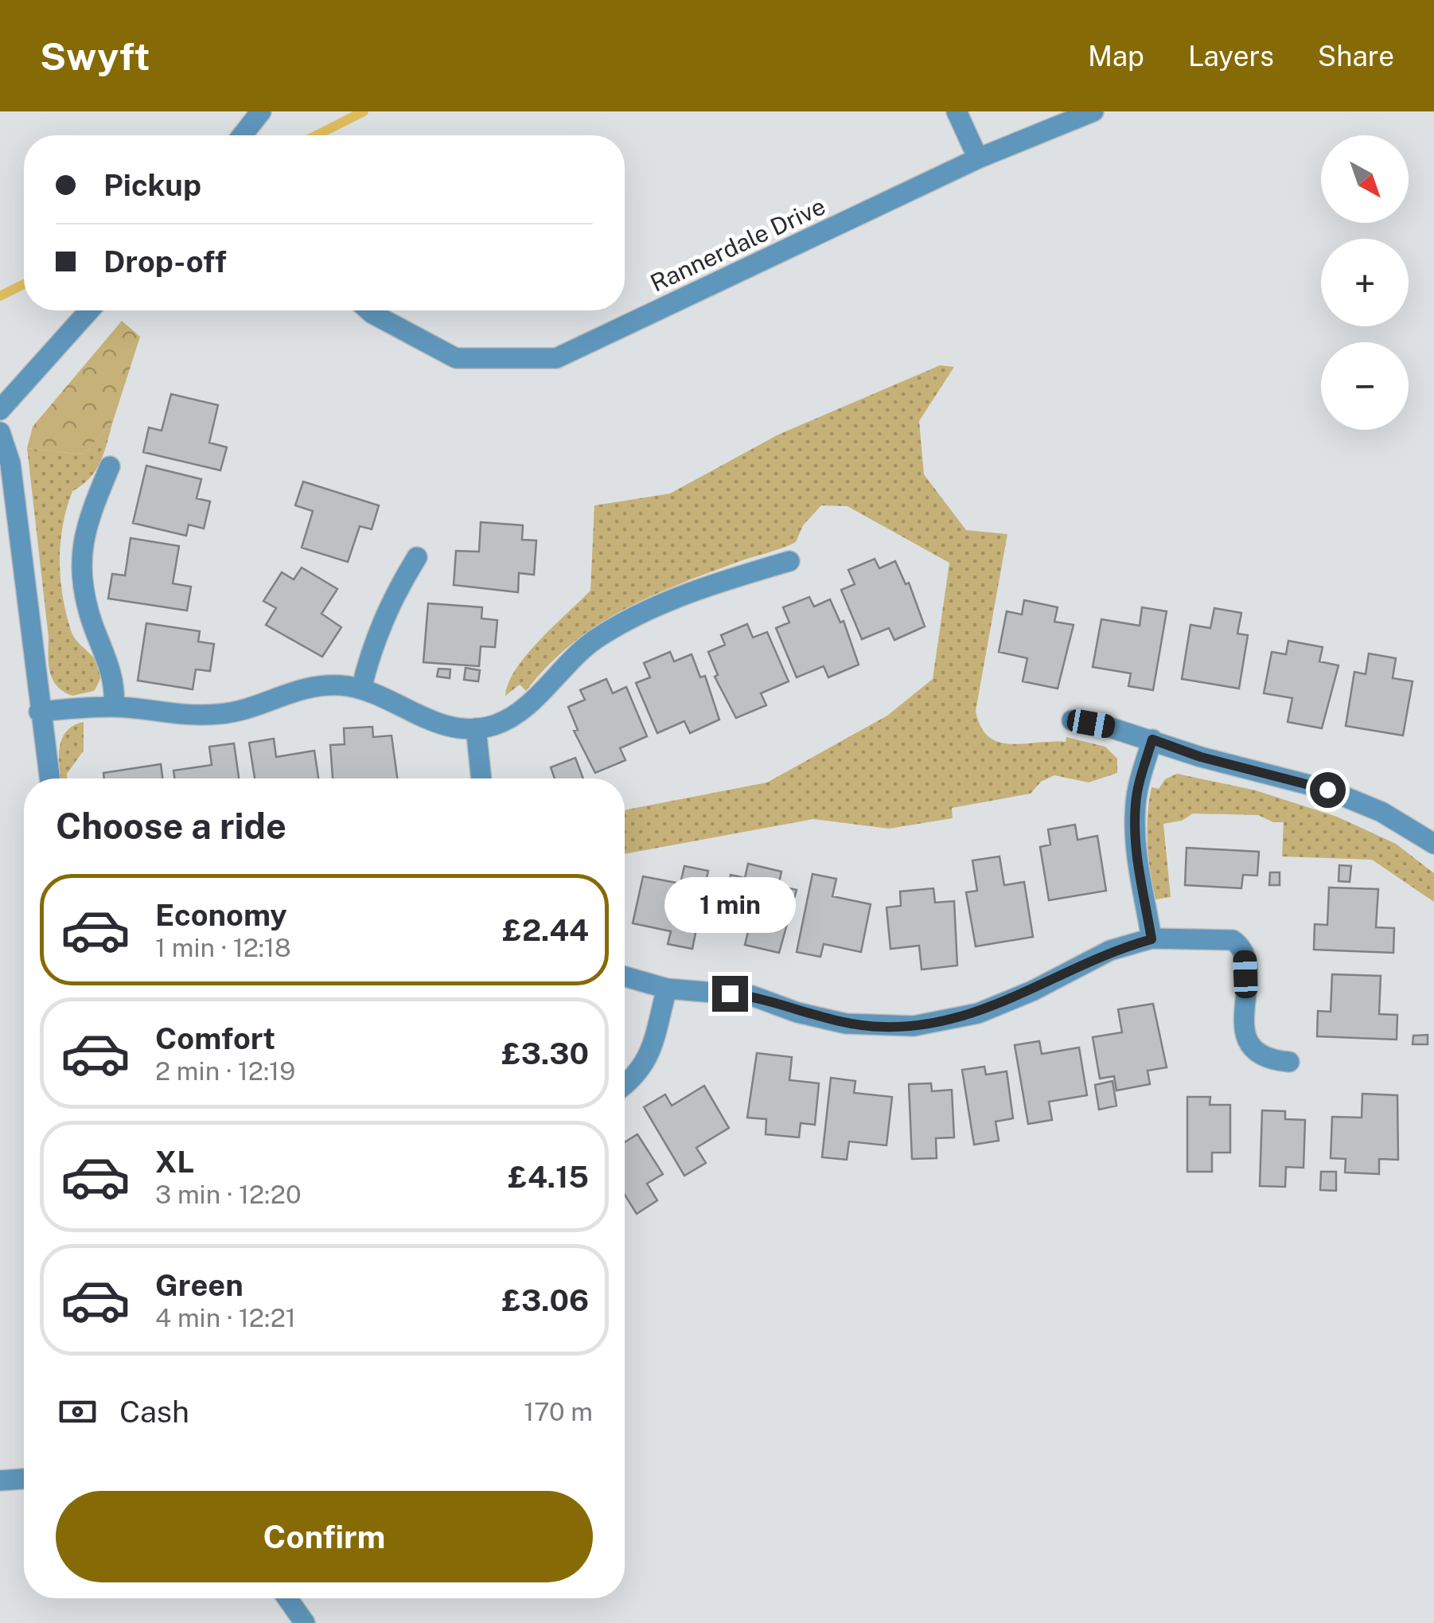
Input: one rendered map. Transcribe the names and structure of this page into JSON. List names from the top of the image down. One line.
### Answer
{"streets":{"street":["Rannerdale Drive"]},"north":"bottom right","page":{"header":"Swyft","nav":["Map","Layers","Share"],"map_buttons":["+","−"],"banner":["Pickup","Drop-off"],"heading":"Choose a ride","list":[{"name":"Economy","note":"1 min · 12:18","value":"£2.44"},{"name":"Comfort","note":"2 min · 12:19","value":"£3.30"},{"name":"XL","note":"3 min · 12:20","value":"£4.15"},{"name":"Green","note":"4 min · 12:21","value":"£3.06"}],"bubble":"1 min","pay":["Cash","170 m"],"buttons":"Confirm"}}
